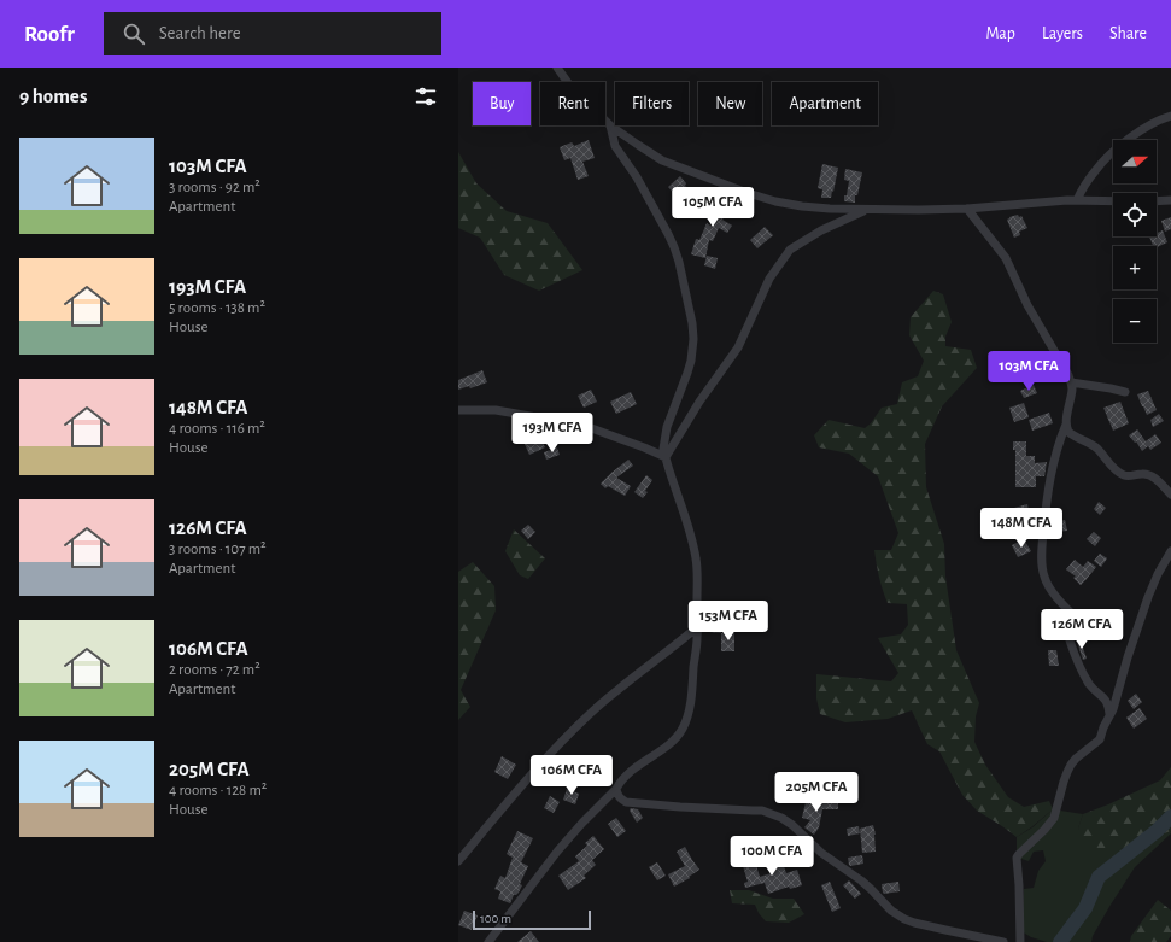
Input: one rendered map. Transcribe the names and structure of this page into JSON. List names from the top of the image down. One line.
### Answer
{"scale_bar":"100 m","north":"right","page":{"header":"Roofr","search":"Search here","nav":["Map","Layers","Share"],"heading":"9 homes","chip":["Buy","Rent","Filters","New","Apartment"],"list":[{"name":"103M CFA","note":"3 rooms · 92 m² · Apartment"},{"name":"193M CFA","note":"5 rooms · 138 m² · House"},{"name":"148M CFA","note":"4 rooms · 116 m² · House"},{"name":"126M CFA","note":"3 rooms · 107 m² · Apartment"},{"name":"106M CFA","note":"2 rooms · 72 m² · Apartment"},{"name":"205M CFA","note":"4 rooms · 128 m² · House"}],"map_buttons":["+","−"],"price":["105M CFA","103M CFA","193M CFA","148M CFA","153M CFA","126M CFA","106M CFA","205M CFA","100M CFA"],"scale":"100 m"}}
